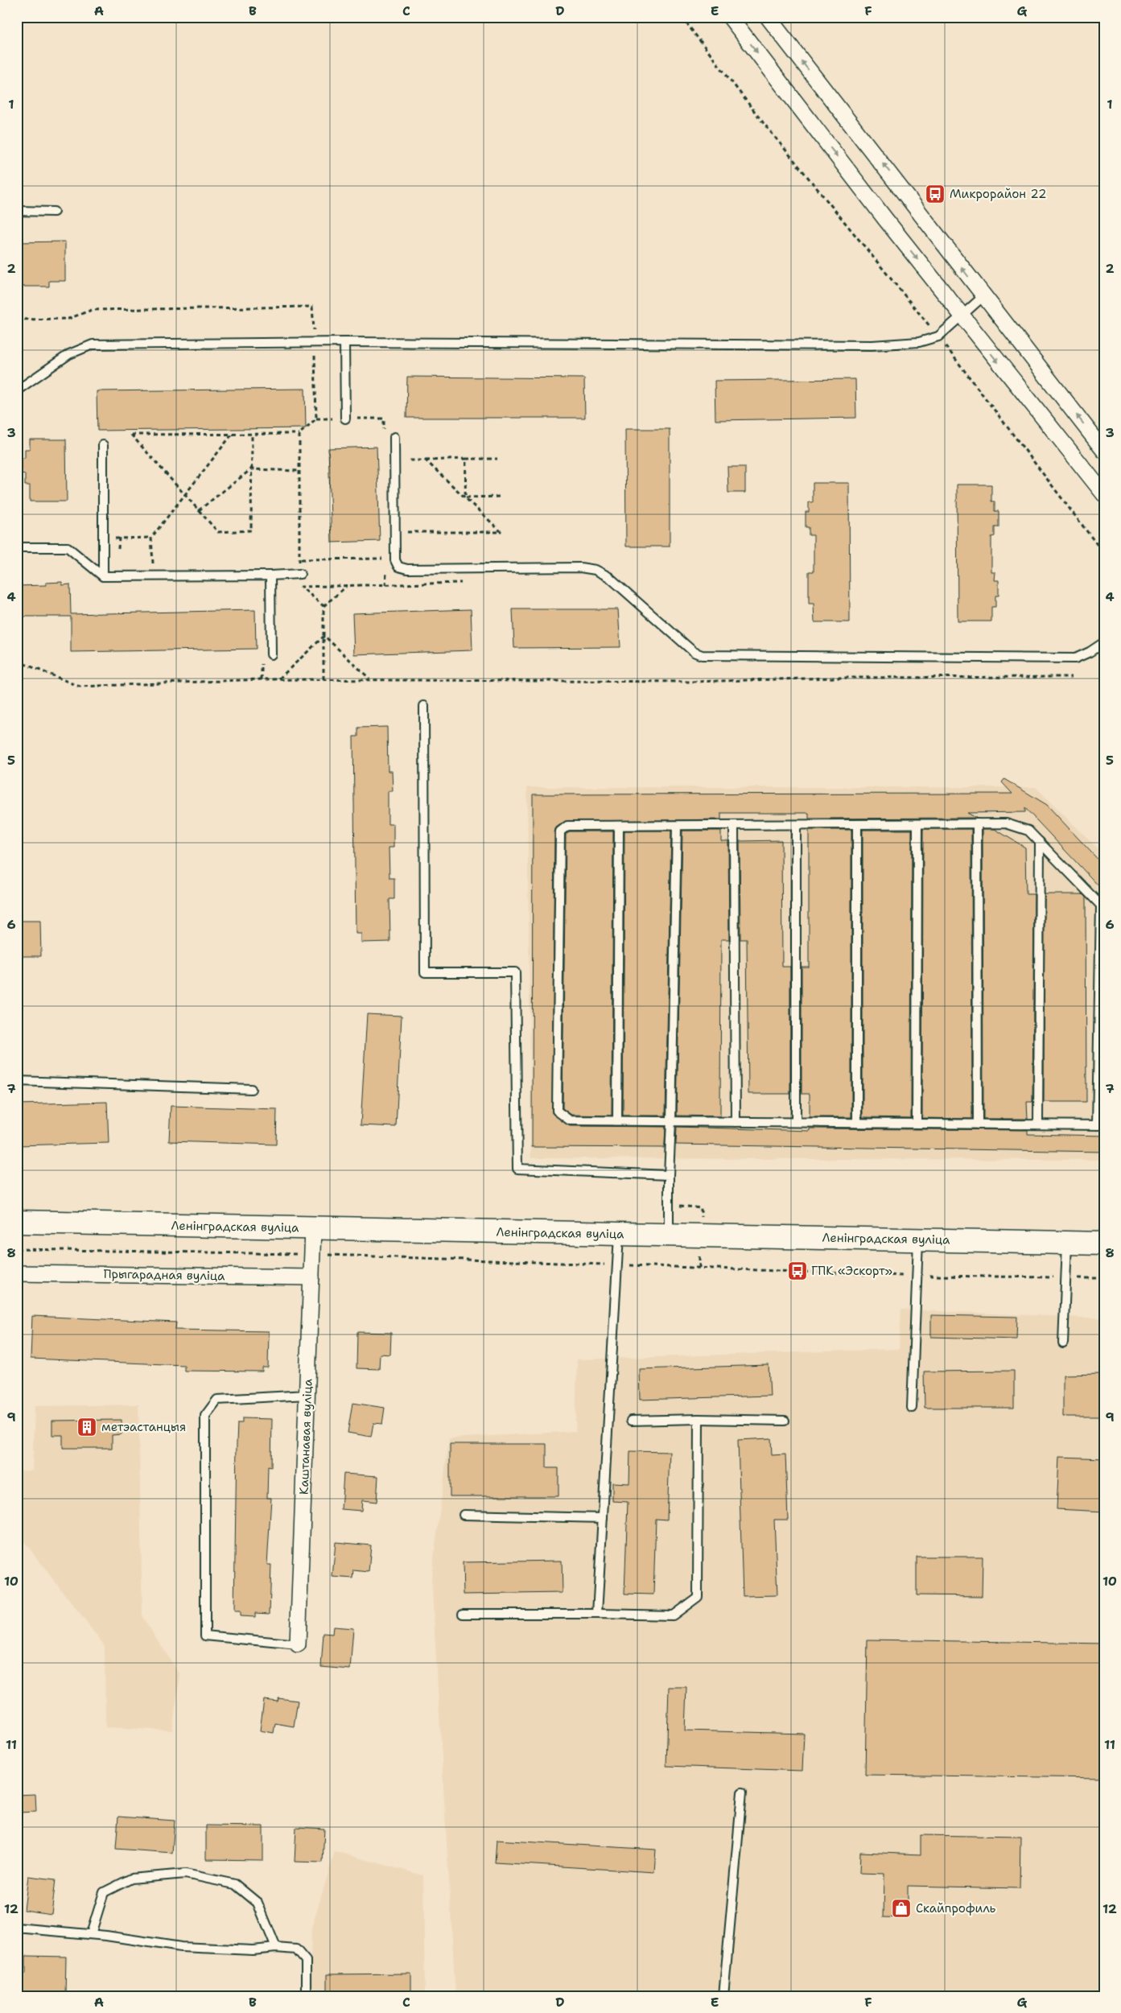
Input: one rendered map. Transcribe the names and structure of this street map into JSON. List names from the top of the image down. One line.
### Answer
{"streets":{"main road":["Ленінградская вуліца"],"street":["Прыгарадная вуліца","Каштанавая вуліца"]},"crossings":[["Ленінградская вуліца","Каштанавая вуліца"],["Прыгарадная вуліца","Каштанавая вуліца"]],"places":{"bus stop":["Микрорайон 22","ГПК «Эскорт»"],"building":["метэастанцыя"],"shop":["Скайпрофиль"]},"grid":{"columns":["A","B","C","D","E","F","G"],"rows":["1","2","3","4","5","6","7","8","9","10","11","12"]}}
